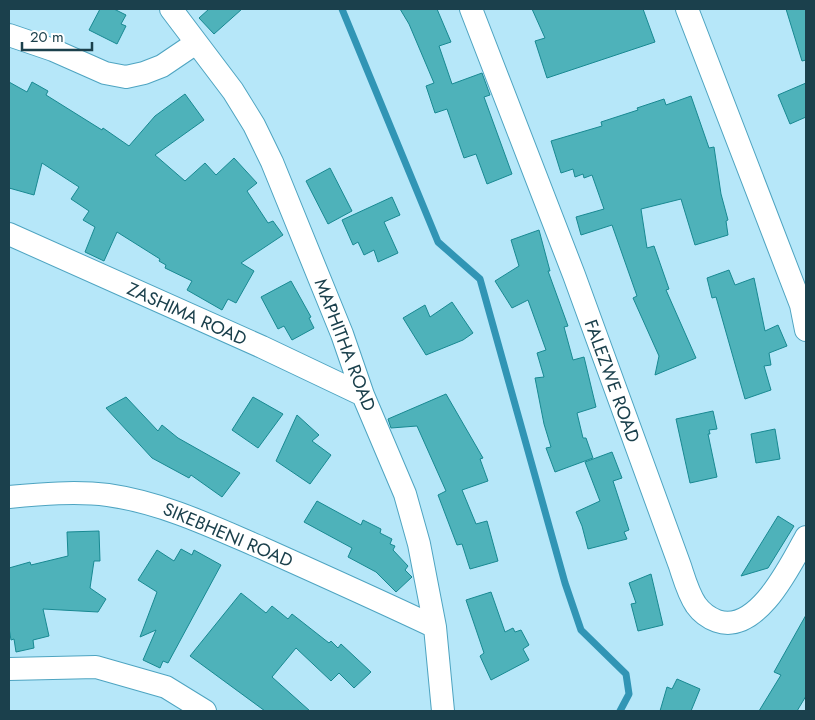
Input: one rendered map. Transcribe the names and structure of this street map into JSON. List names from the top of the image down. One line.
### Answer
{"streets":{"street":["ZASHIMA ROAD","MAPHITHA ROAD","FALEZWE ROAD","SIKEBHENI ROAD"]},"crossings":[["ZASHIMA ROAD","MAPHITHA ROAD"],["MAPHITHA ROAD","SIKEBHENI ROAD"]],"scale_bar":"20 m"}
